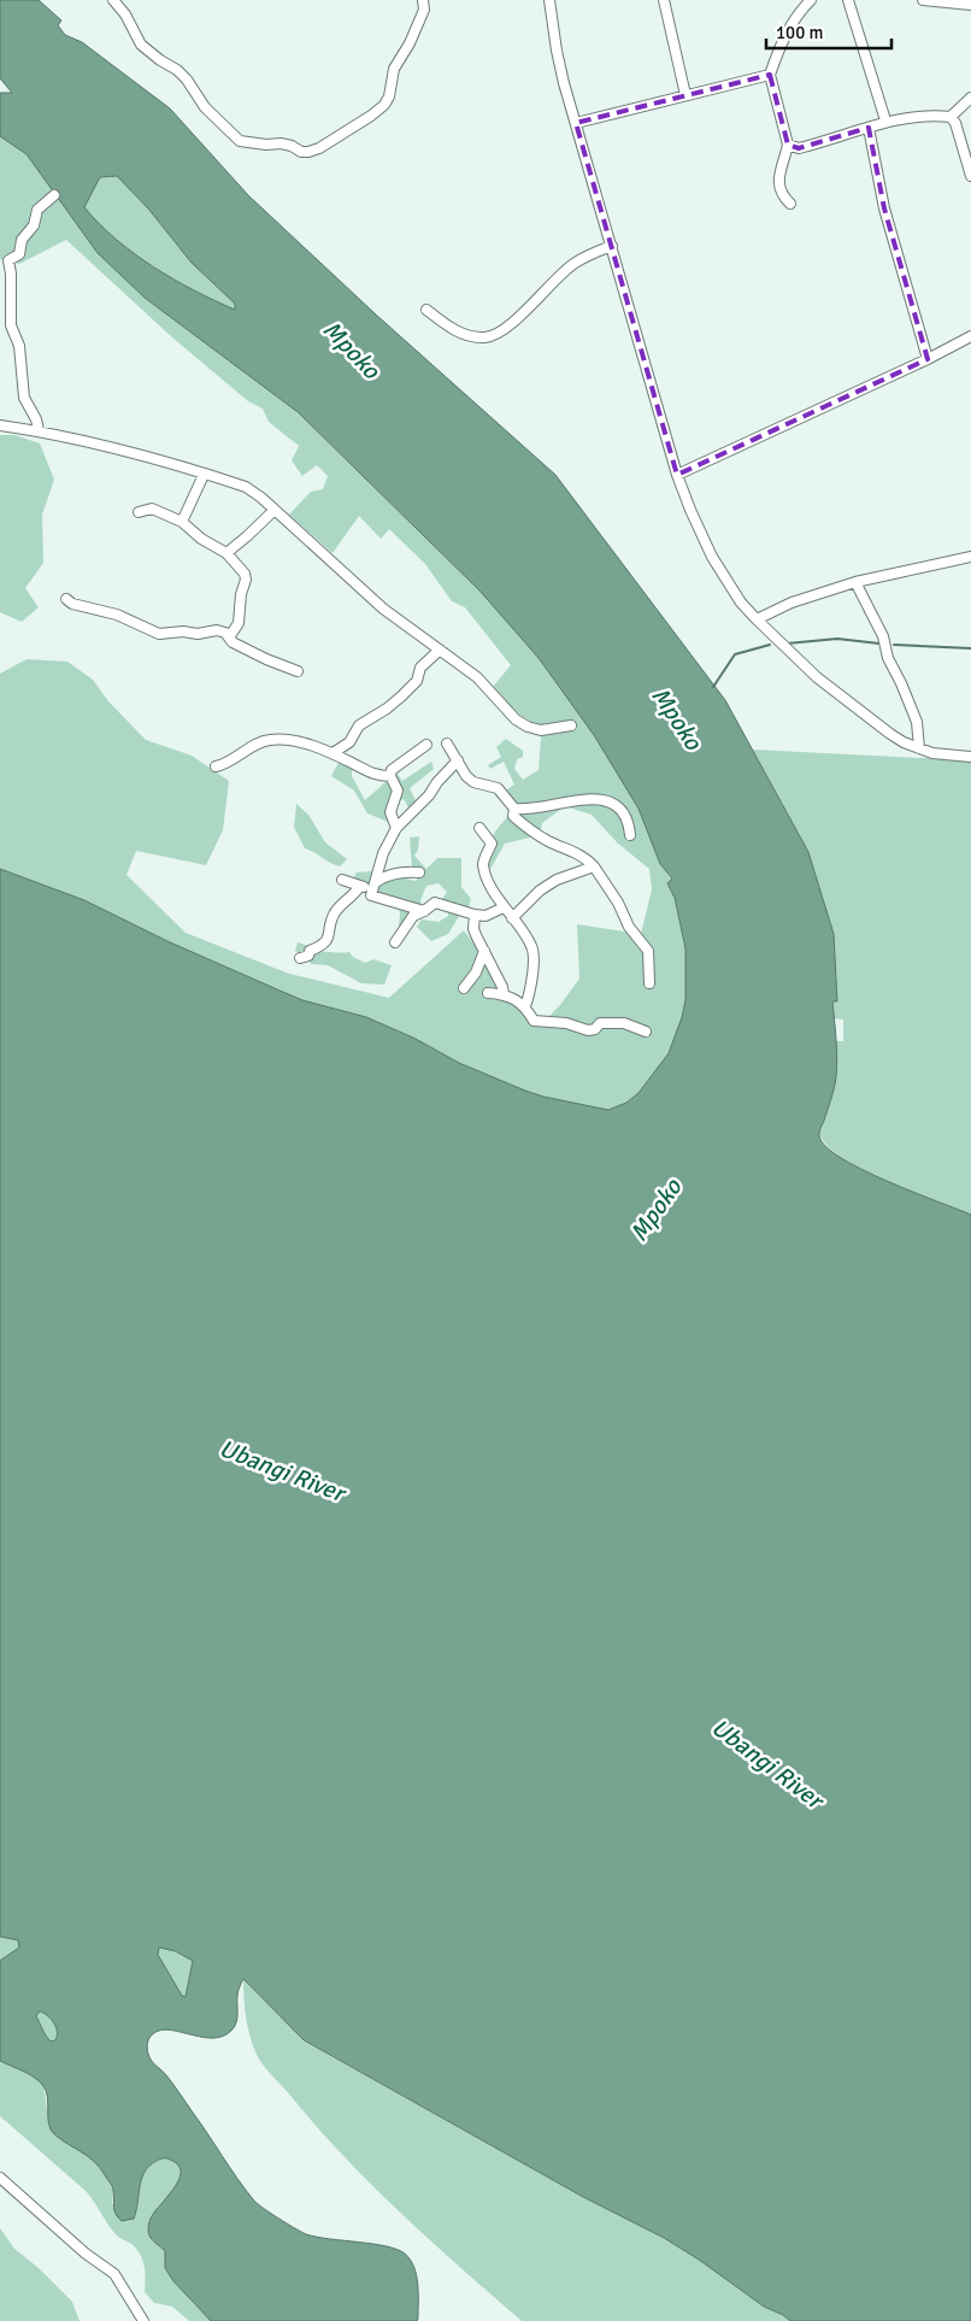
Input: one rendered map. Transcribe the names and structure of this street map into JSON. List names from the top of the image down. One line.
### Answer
{"water":["Mpoko","Ubangi River"],"scale_bar":"100 m"}
